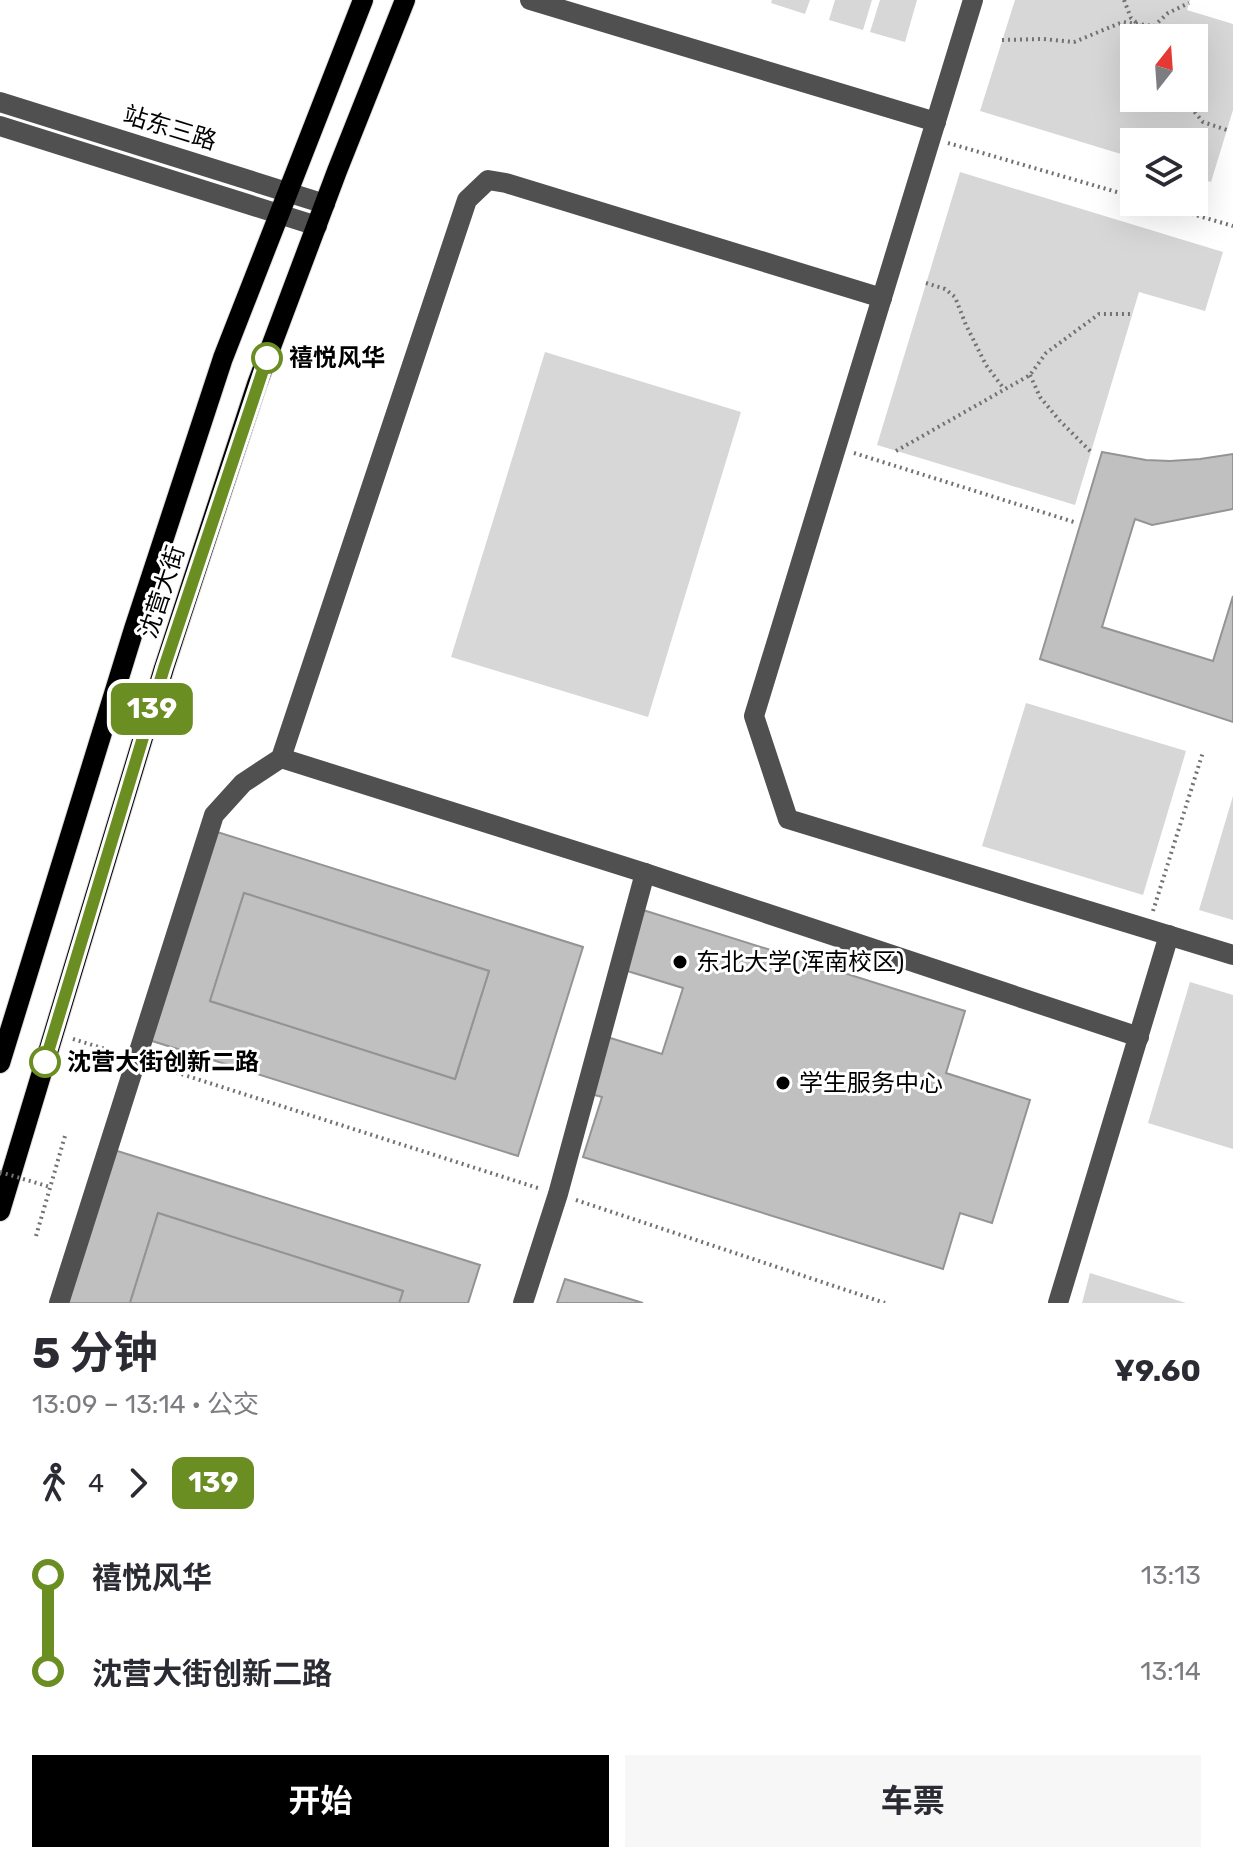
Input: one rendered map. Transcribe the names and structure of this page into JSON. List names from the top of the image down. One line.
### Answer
{"streets":{"main road":["沈营大街"],"street":["站东三路"]},"crossings":[["站东三路","沈营大街"]],"places":["禧悦风华","东北大学(浑南校区)","沈营大街创新二路","学生服务中心"],"lines":["bus line 139"],"north":"top","page":{"on_map":"139","heading":["5 分钟","13:09 – 13:14 · 公交","¥9.60"],"legs":["4","139"],"list":[{"name":"禧悦风华","value":"13:13"},{"name":"沈营大街创新二路","value":"13:14"}],"buttons":["开始","车票"]}}
